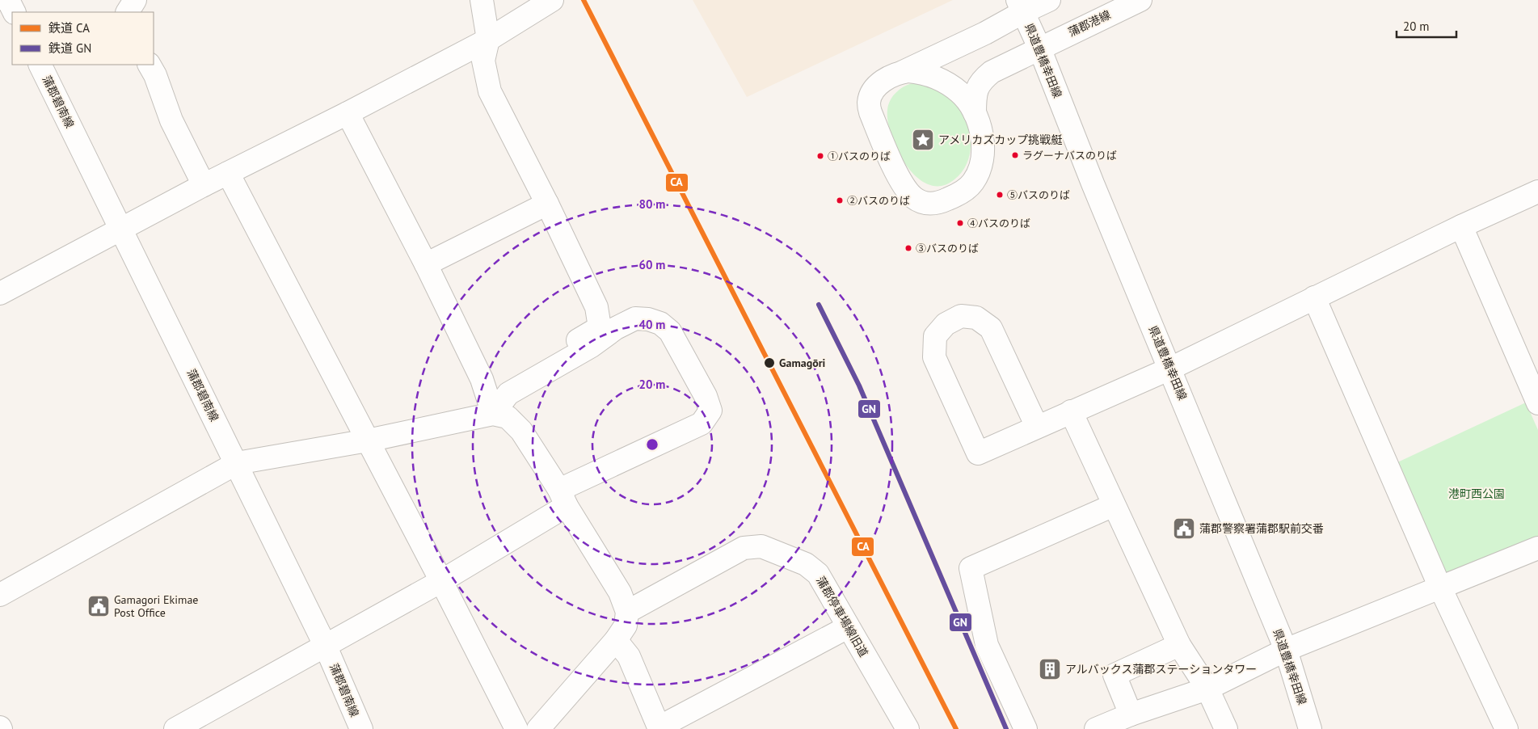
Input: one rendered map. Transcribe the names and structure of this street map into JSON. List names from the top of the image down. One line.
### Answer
{"streets":{"street":["蒲郡港線","県道豊橋幸田線","蒲郡碧南線","蒲郡停車場線旧道"]},"crossings":[["蒲郡港線","県道豊橋幸田線"]],"parks":["港町西公園"],"places":{"place":["アメリカズカップ挑戦艇"],"other":["ラグーナバスのりば","①バスのりば","⑤バスのりば","②バスのりば","④バスのりば","③バスのりば","Gamagōri"],"public building":["蒲郡警察署蒲郡駅前交番","Gamagori Ekimae Post Office"],"building":["アルバックス蒲郡ステーションタワー"]},"lines":["rail line CA","rail line GN"],"legend":["鉄道 CA","鉄道 GN"],"scale_bar":"20 m","rings":["80 m","60 m","40 m","20 m"]}
